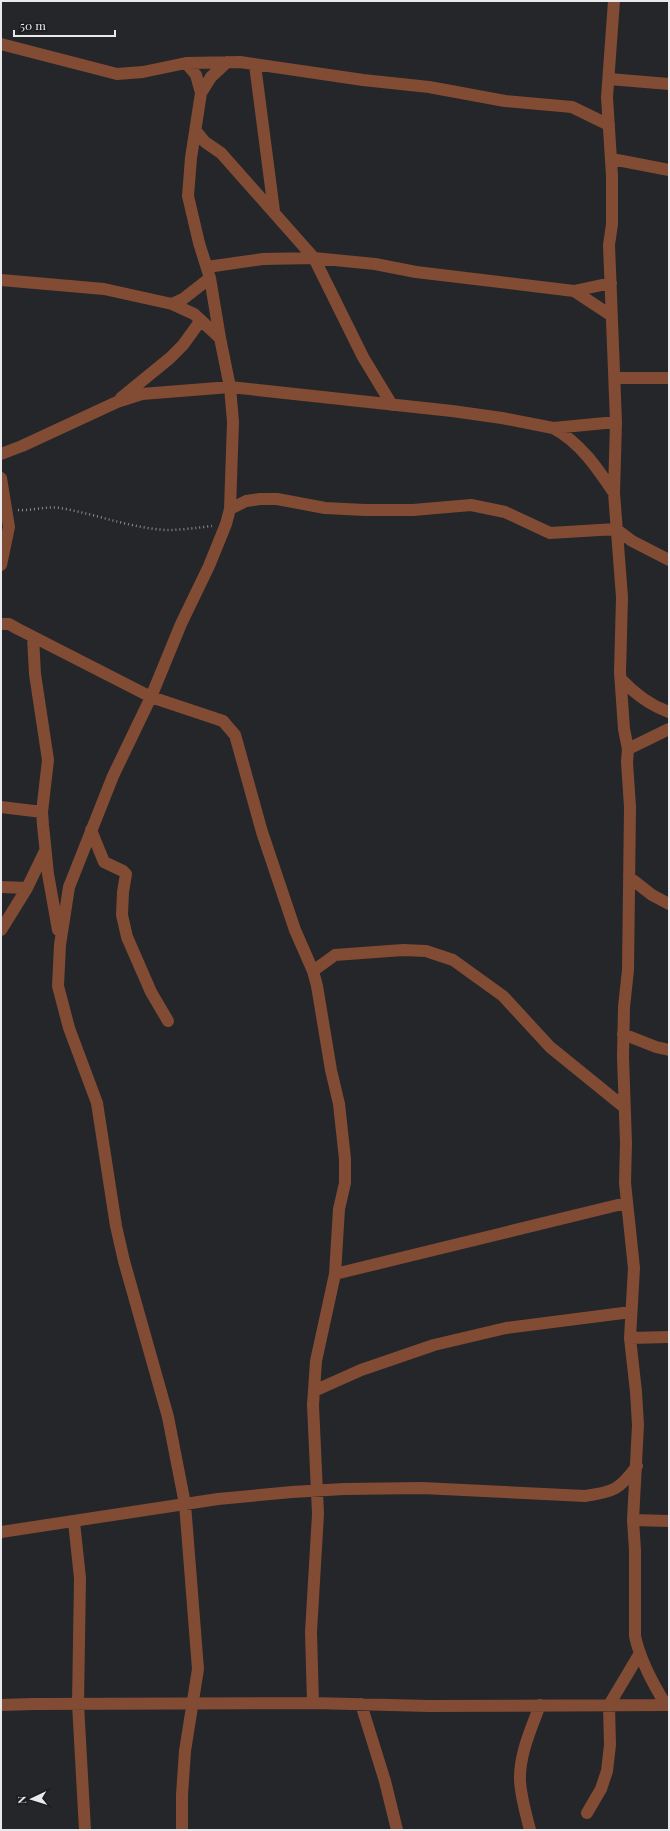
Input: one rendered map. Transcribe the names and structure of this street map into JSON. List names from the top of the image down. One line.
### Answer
{"scale_bar":"50 m","north":"left"}
